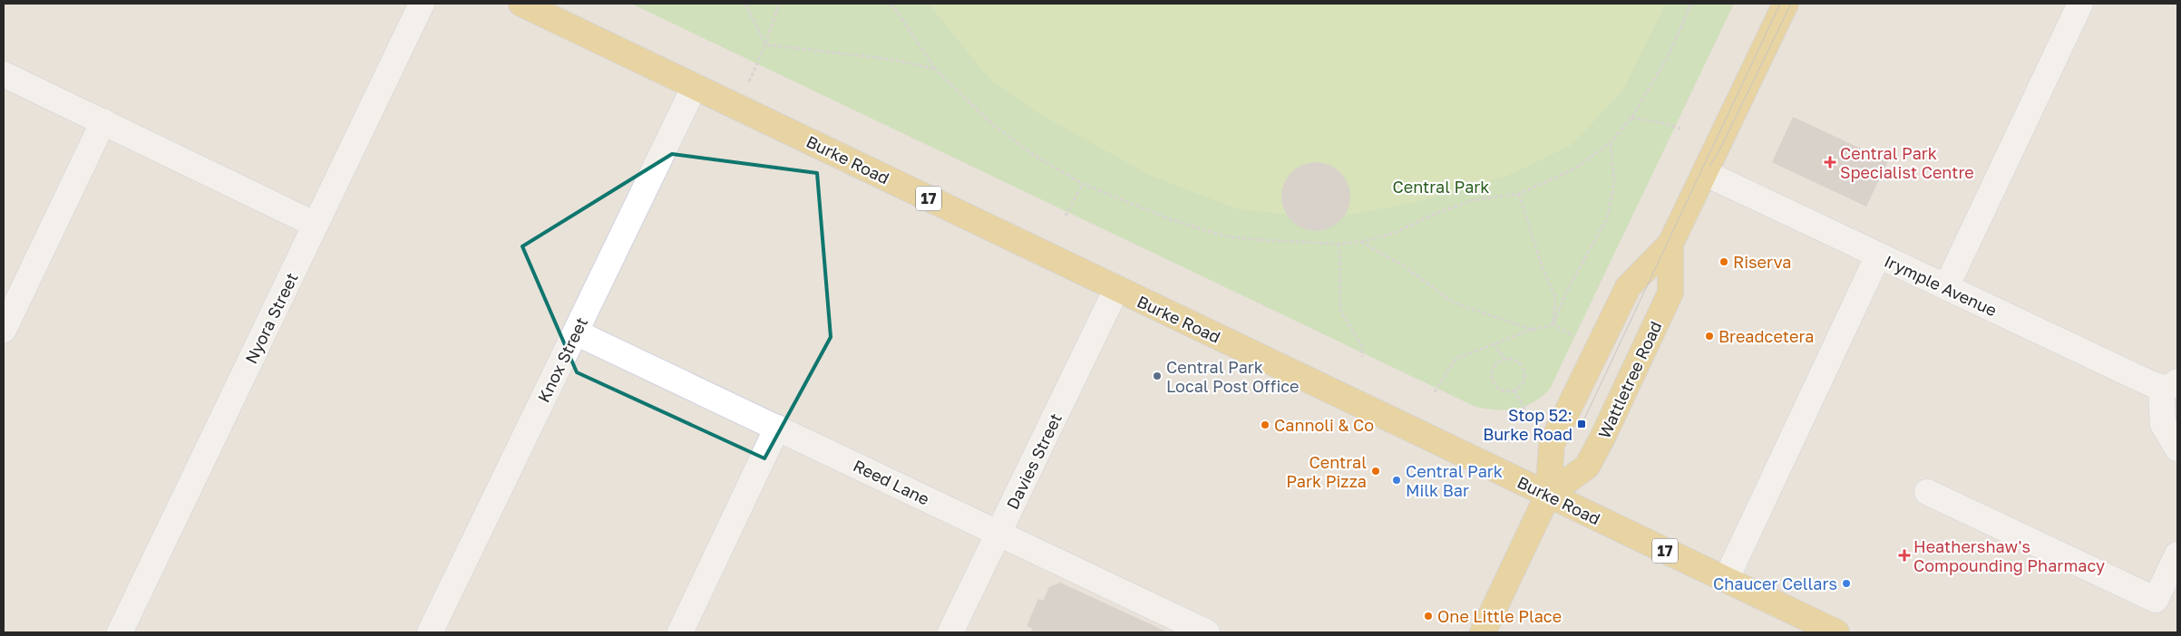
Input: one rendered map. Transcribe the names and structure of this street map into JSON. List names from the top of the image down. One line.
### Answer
{"streets":{"main road":["Burke Road","17","Wattletree Road"],"street":["Irymple Avenue","Nyora Street","Knox Street","Davies Street","Reed Lane"]},"crossings":[["Burke Road","Knox Street"],["Burke Road","Wattletree Road"],["Burke Road","Davies Street"],["Irymple Avenue","Wattletree Road"],["Knox Street","Reed Lane"],["Davies Street","Reed Lane"]],"parks":["Central Park"],"places":{"health":["Central Park Specialist Centre","Heathershaw's Compounding Pharmacy"],"other":["Riserva","Breadcetera","Central Park Local Post Office","Cannoli & Co","Central Park Pizza","Central Park Milk Bar","Chaucer Cellars","One Little Place"],"transit":["Stop 52: Burke Road"]}}
